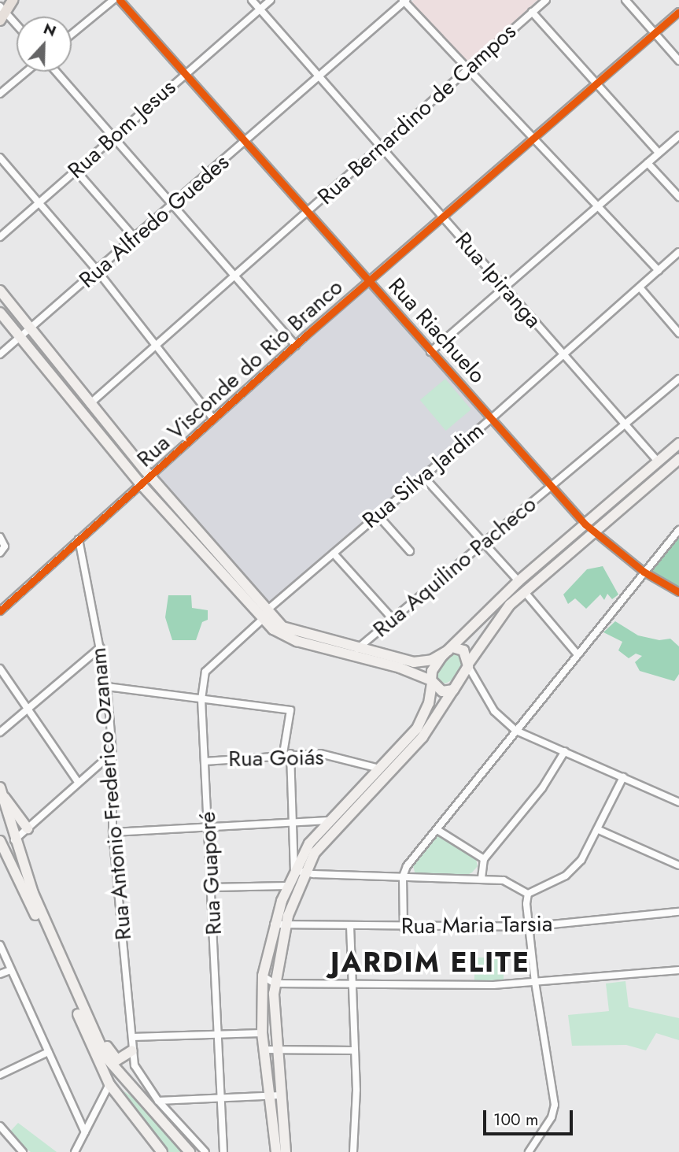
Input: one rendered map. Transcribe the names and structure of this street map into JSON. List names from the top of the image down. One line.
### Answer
{"streets":{"street":["Rua Bernardino de Campos","Rua Bom Jesus","Rua Alfredo Guedes","Rua Ipiranga","Rua Riachuelo","Rua Visconde do Rio Branco","Rua Silva Jardim","Rua Aquilino Pacheco","Rua Goiás","Rua Antonio Frederico Ozanam","Rua Guaporé","Rua Maria Tarsia"]},"crossings":[["Rua Bernardino de Campos","Rua Ipiranga"],["Rua Bernardino de Campos","Rua Riachuelo"],["Rua Bom Jesus","Rua Ipiranga"],["Rua Bom Jesus","Rua Riachuelo"],["Rua Alfredo Guedes","Rua Ipiranga"],["Rua Alfredo Guedes","Rua Riachuelo"],["Rua Ipiranga","Rua Visconde do Rio Branco"],["Rua Ipiranga","Rua Silva Jardim"],["Rua Ipiranga","Rua Aquilino Pacheco"],["Rua Riachuelo","Rua Visconde do Rio Branco"],["Rua Riachuelo","Rua Silva Jardim"],["Rua Riachuelo","Rua Aquilino Pacheco"],["Rua Visconde do Rio Branco","Rua Antonio Frederico Ozanam"],["Rua Silva Jardim","Rua Guaporé"],["Rua Goiás","Rua Guaporé"]],"districts":["JARDIM ELITE"],"scale_bar":"100 m","north":"top"}
